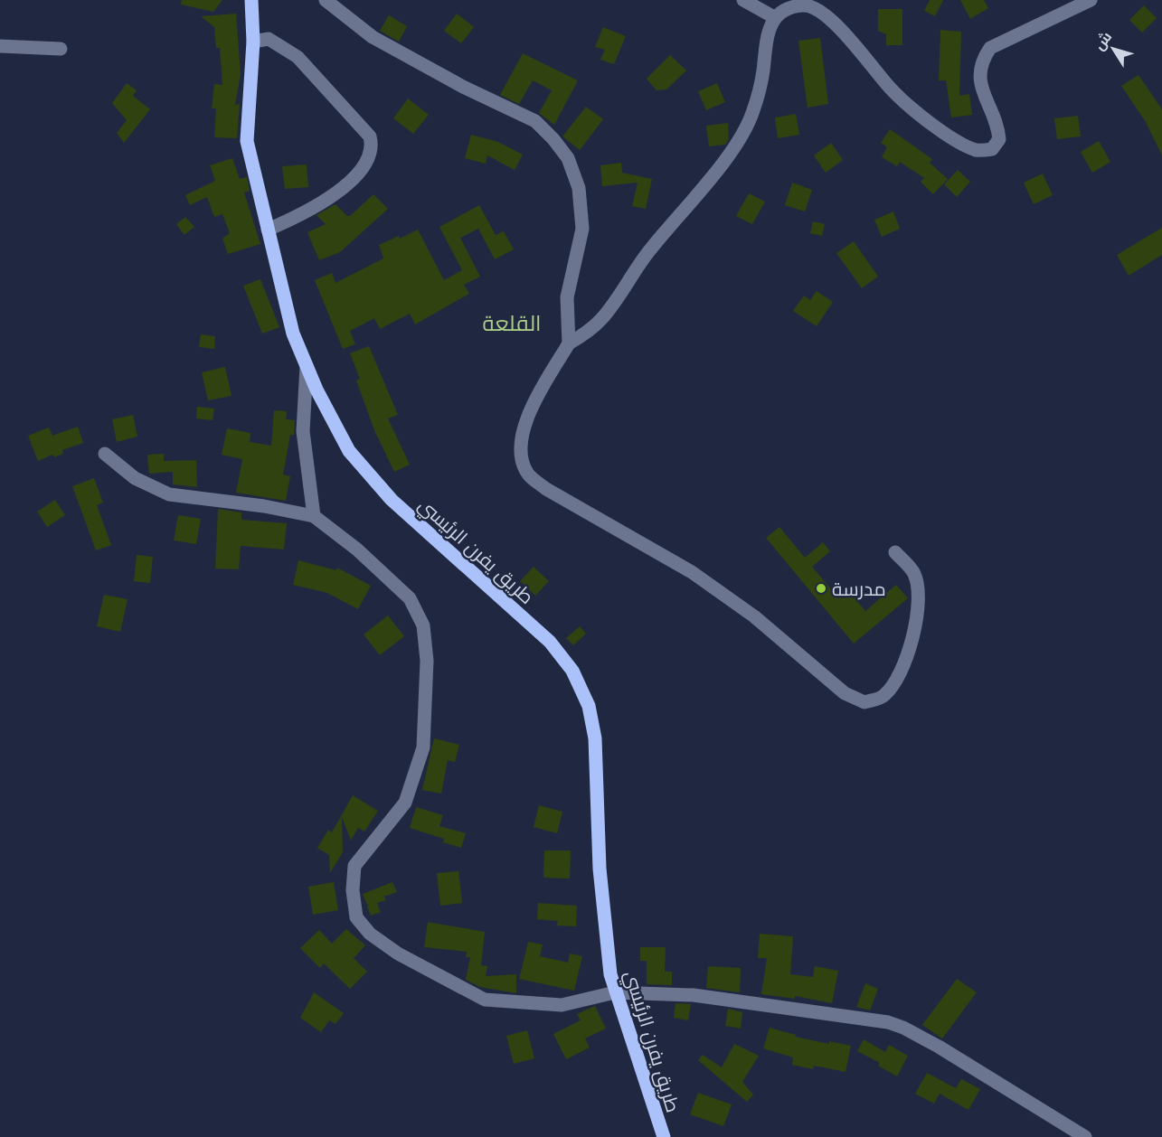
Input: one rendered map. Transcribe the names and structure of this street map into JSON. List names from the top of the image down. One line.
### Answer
{"streets":{"main road":["طريق يفرن الرئيسي"]},"districts":["القلعة"],"places":["مدرسة"],"north":"top left"}
